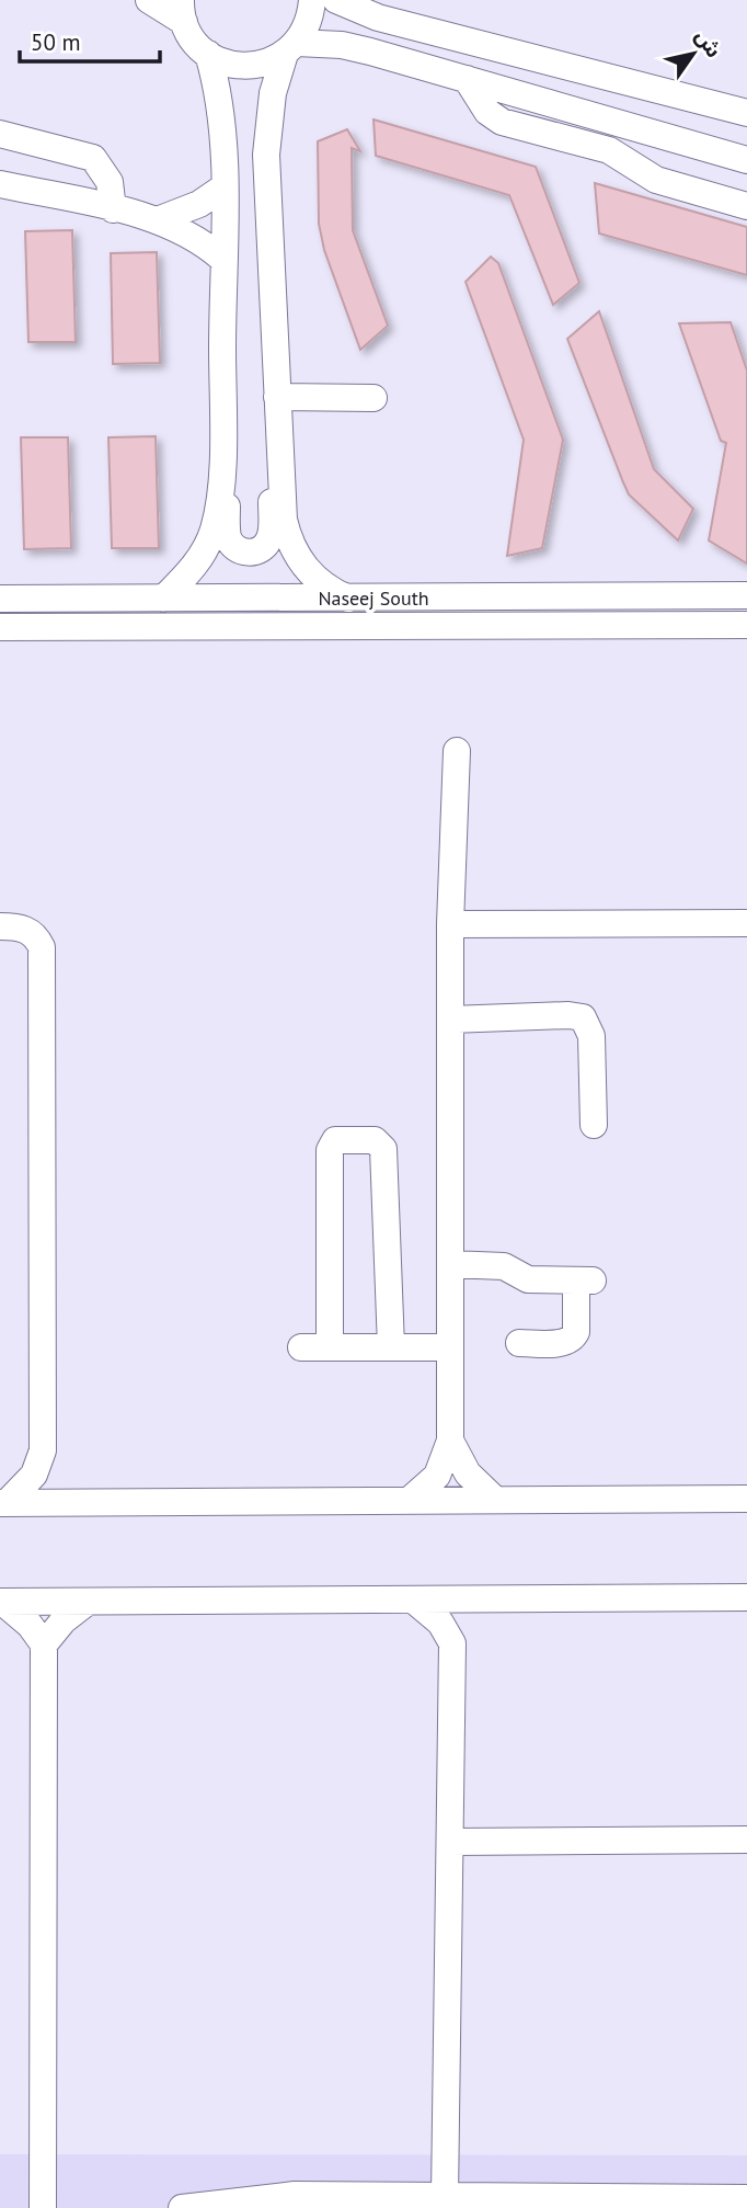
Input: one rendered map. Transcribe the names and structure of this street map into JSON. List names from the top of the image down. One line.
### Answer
{"streets":{"street":["Naseej South"]},"scale_bar":"50 m","north":"top right"}
